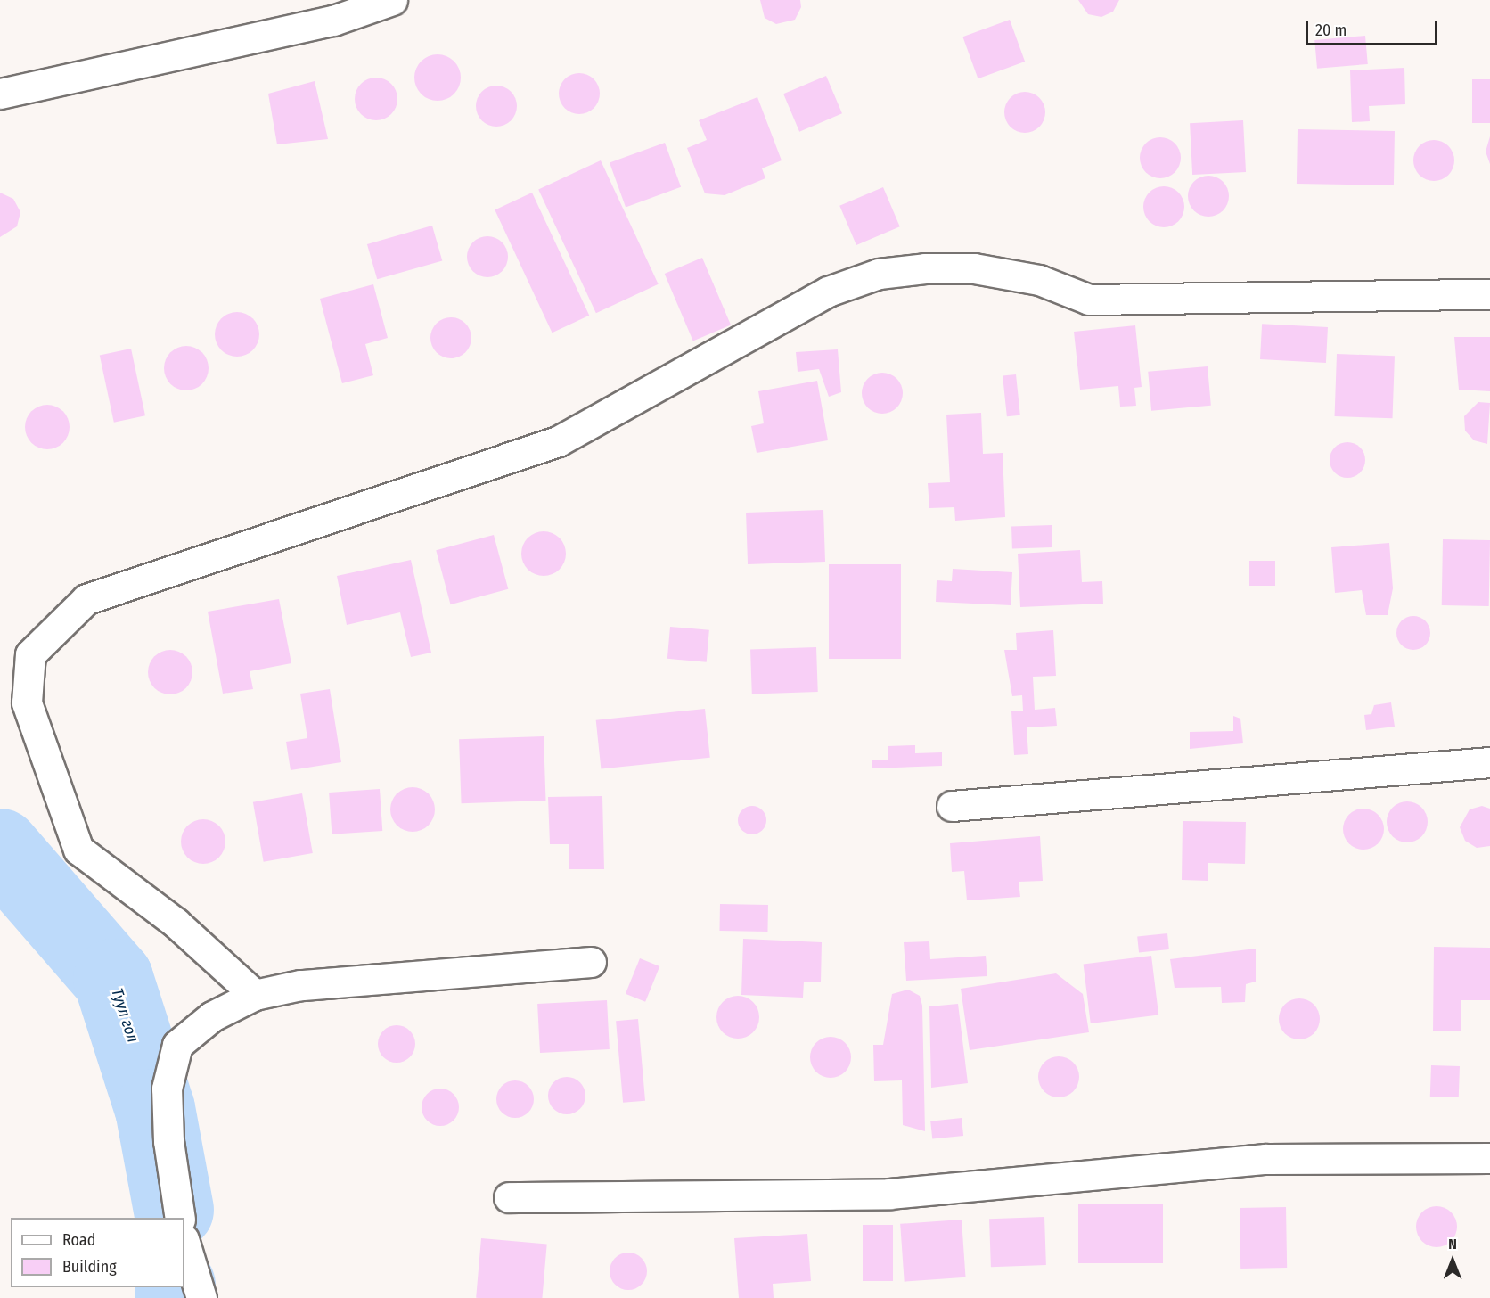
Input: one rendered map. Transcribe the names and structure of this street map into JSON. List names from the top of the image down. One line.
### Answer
{"water":["Туул гол"],"legend":["Road","Building"],"scale_bar":"20 m","north":"top"}
